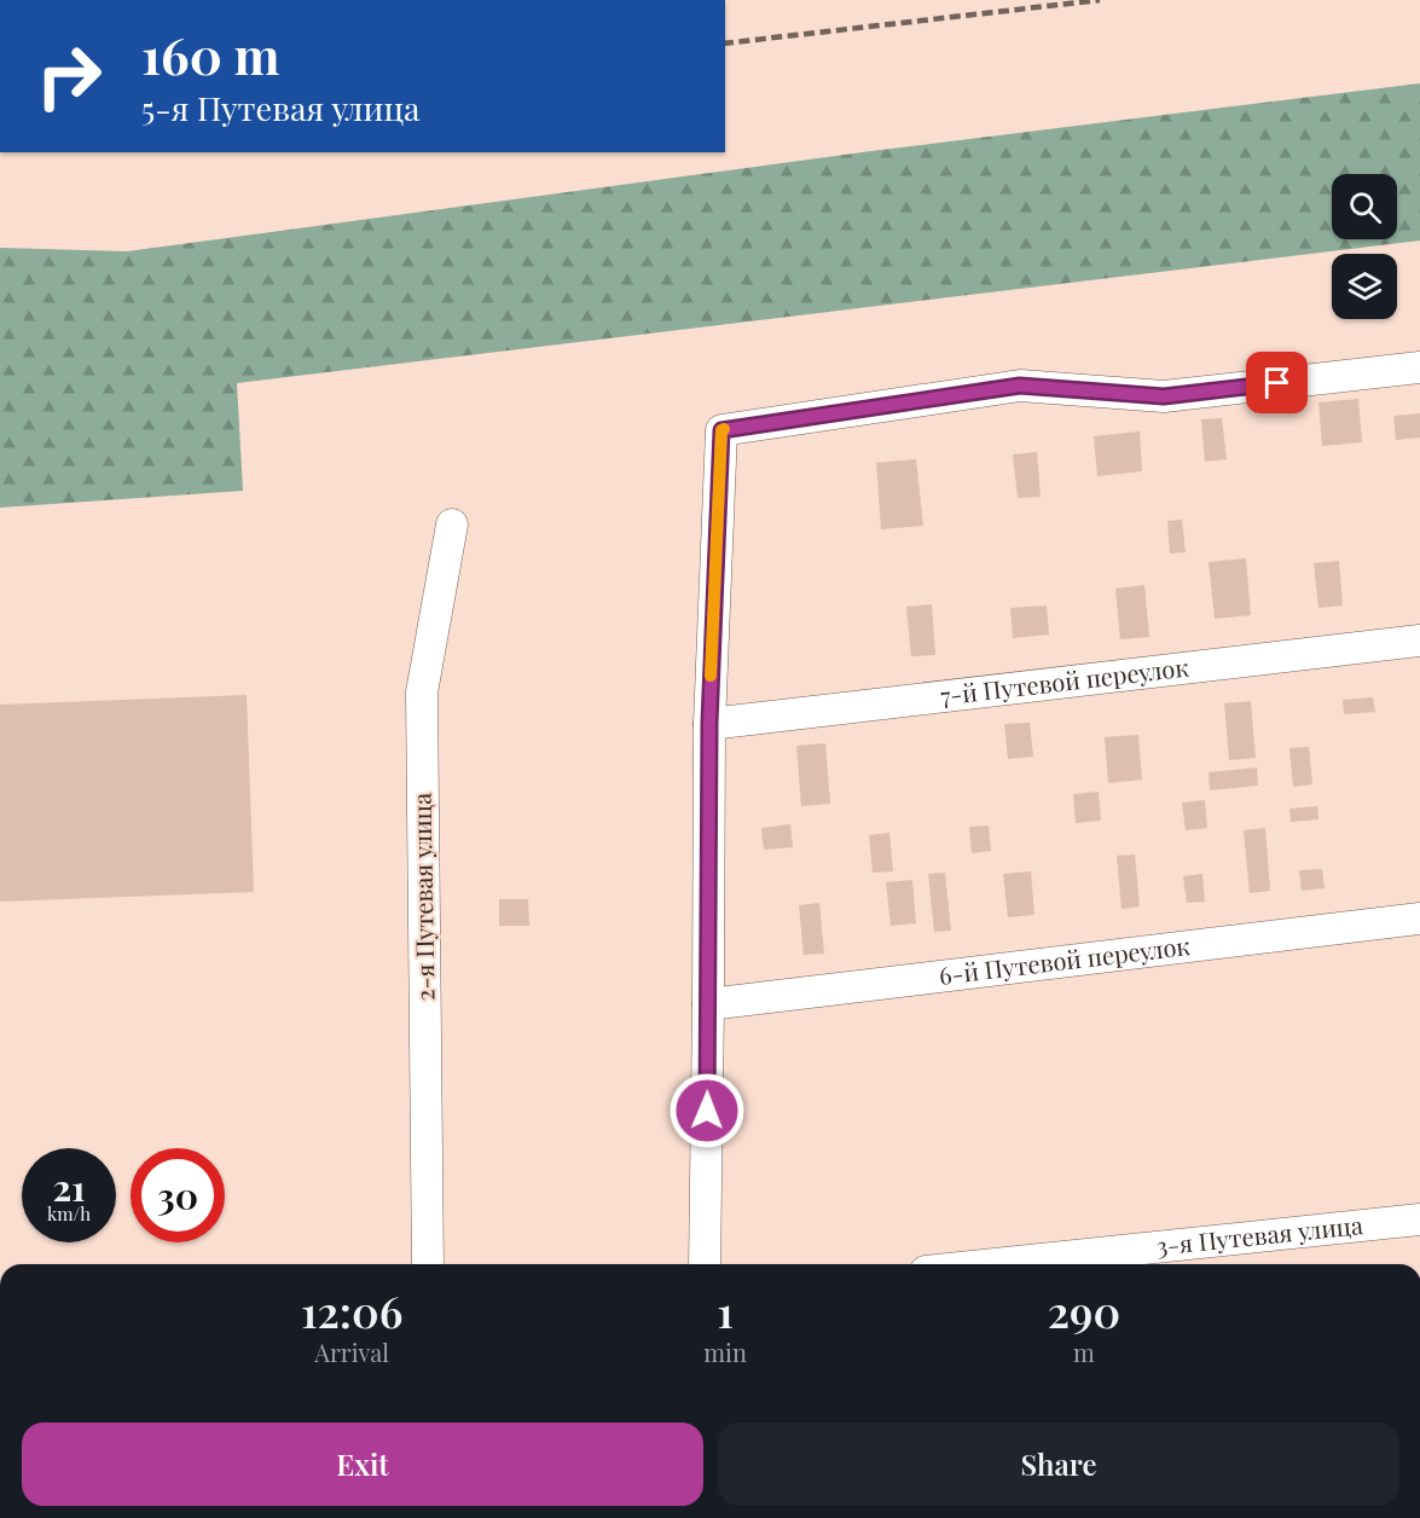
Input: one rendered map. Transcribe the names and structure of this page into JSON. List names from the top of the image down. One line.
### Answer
{"streets":{"street":["7-й Путевой переулок","2-я Путевая улица","6-й Путевой переулок","3-я Путевая улица"]},"page":{"turn":["160 m","5-я Путевая улица"],"speed":"21 km/h","limit":"30","eta":["12:06","Arrival","1","min","290","m"],"buttons":["Exit","Share"]}}
